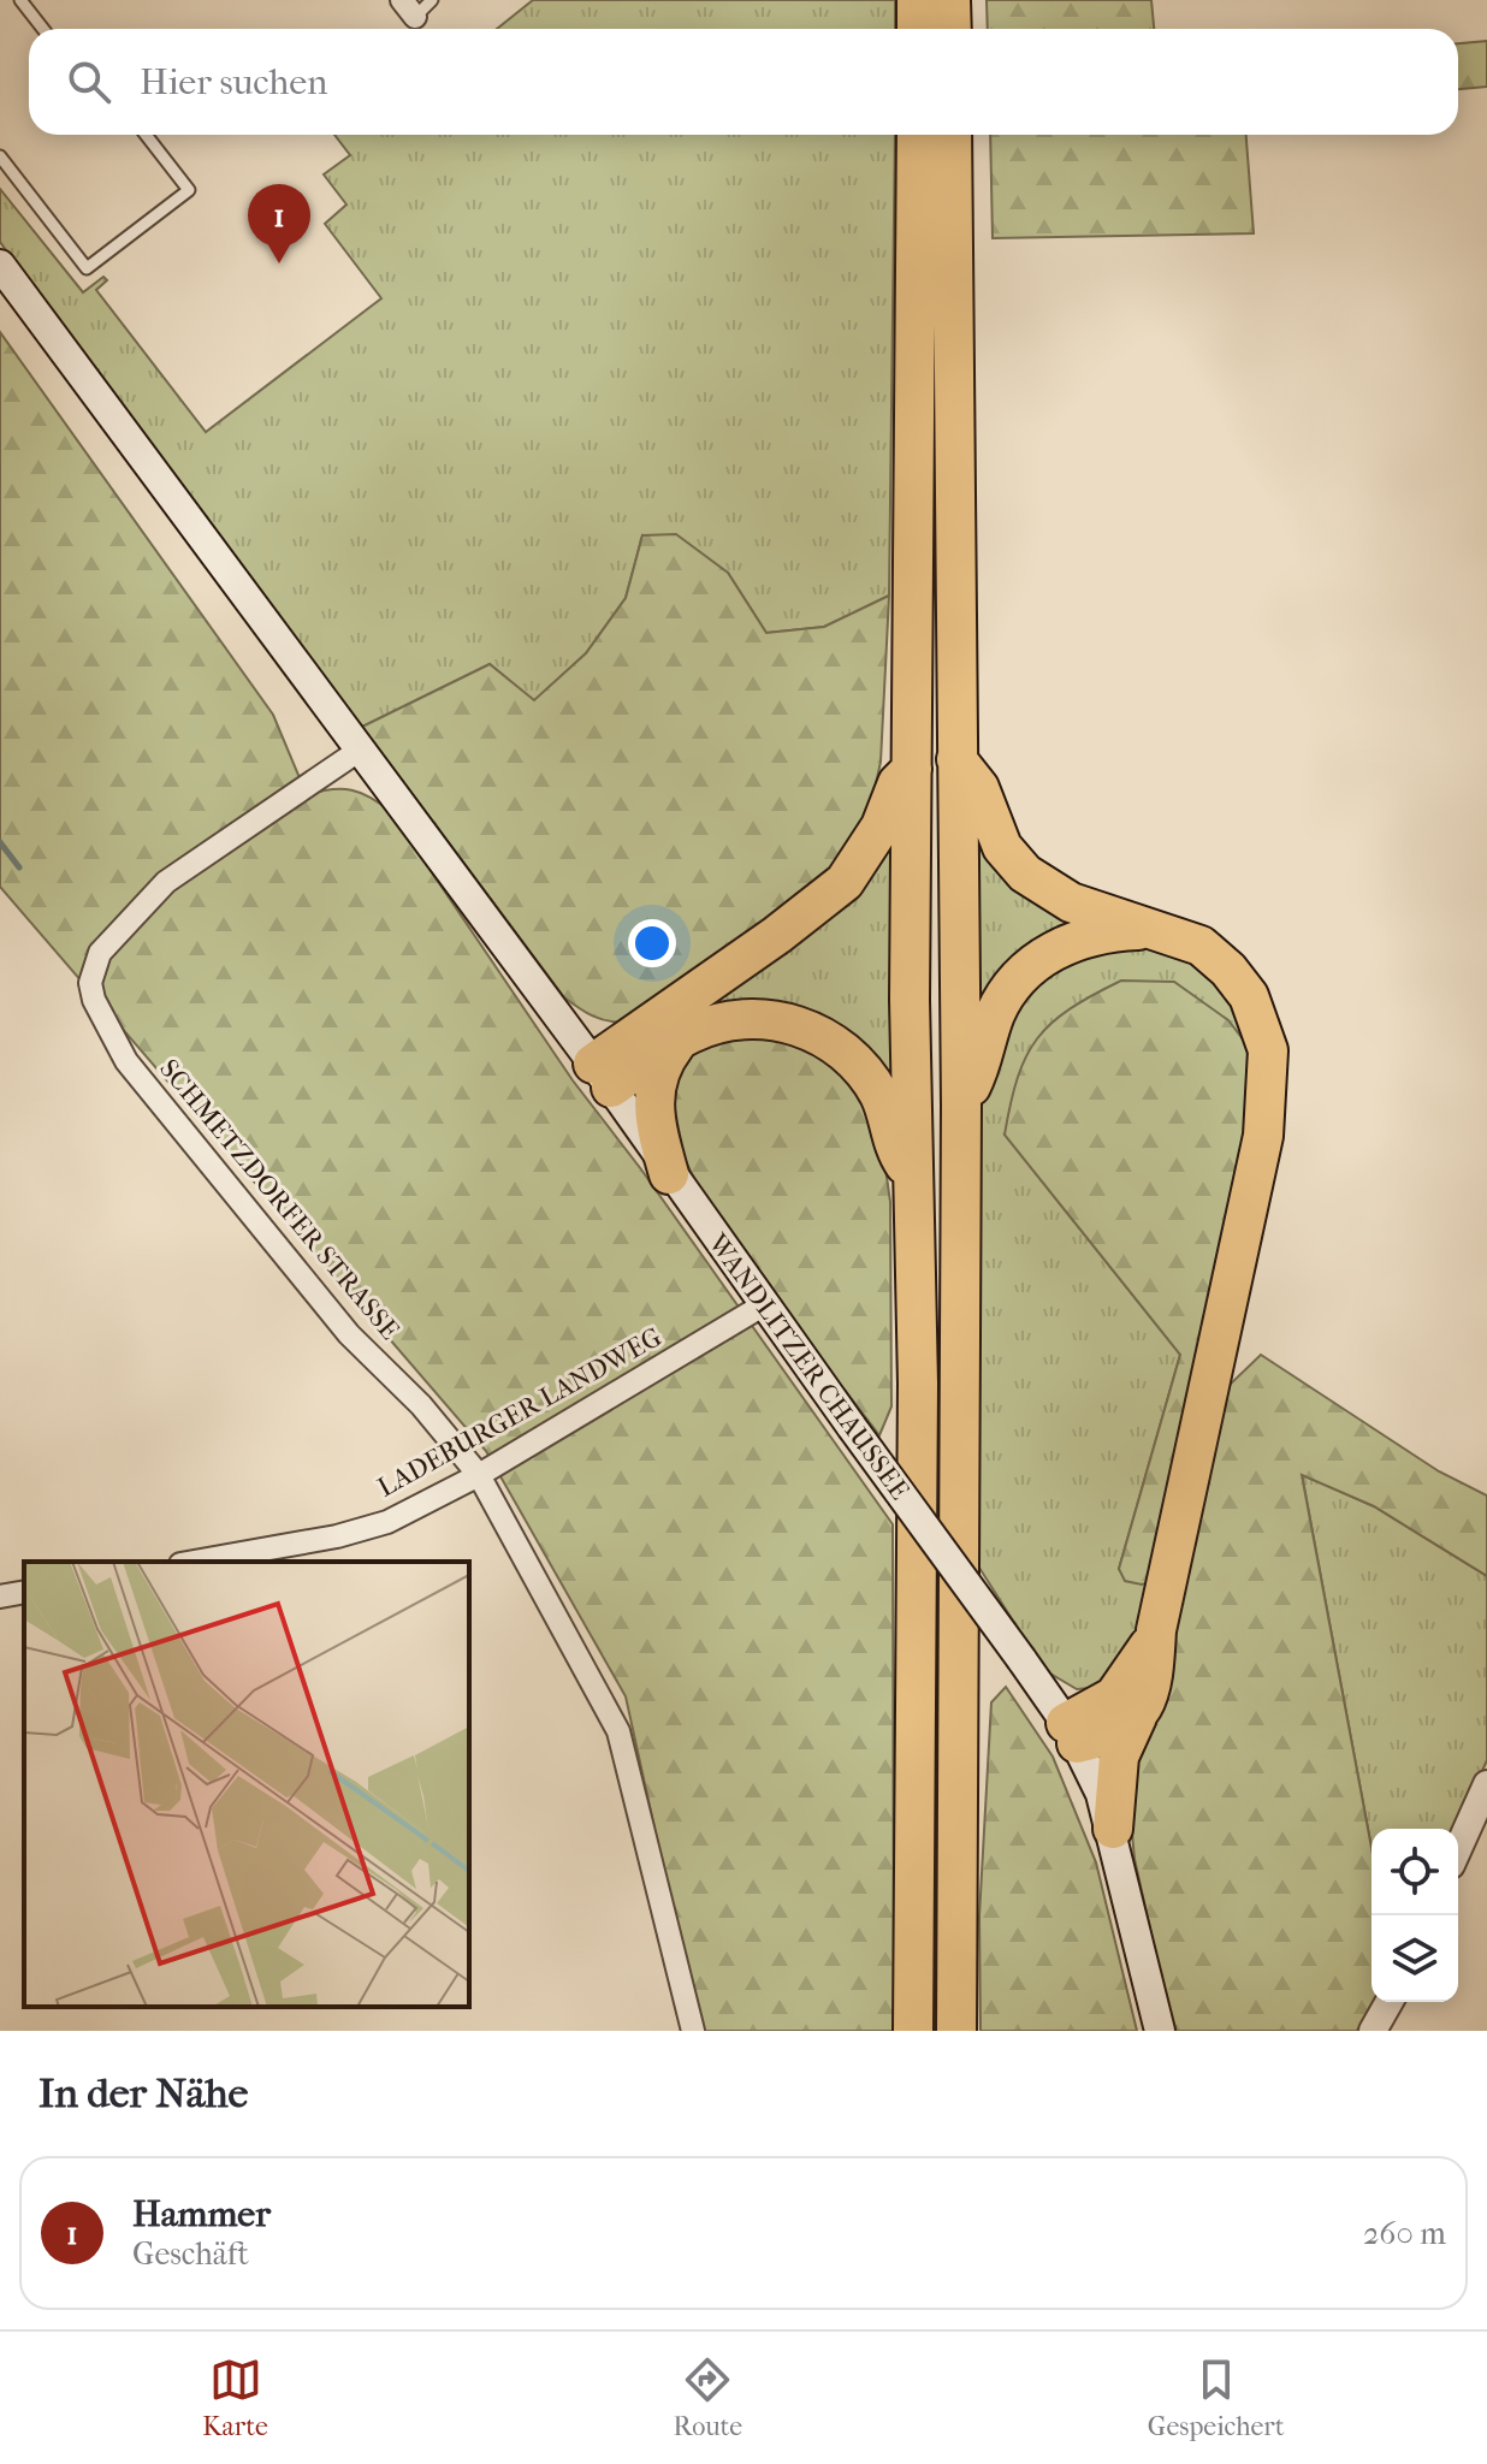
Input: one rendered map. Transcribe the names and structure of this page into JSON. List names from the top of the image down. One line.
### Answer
{"streets":{"main road":["WANDLITZER CHAUSSEE"],"street":["SCHMETZDORFER STRASSE","LADEBURGER LANDWEG"]},"crossings":[["SCHMETZDORFER STRASSE","WANDLITZER CHAUSSEE"],["SCHMETZDORFER STRASSE","LADEBURGER LANDWEG"],["WANDLITZER CHAUSSEE","LADEBURGER LANDWEG"]],"page":{"search":"Hier suchen","pins":"1","heading":"In der Nähe","list":[{"mark":"1","name":"Hammer","note":"Geschäft","value":"260 m"}],"nav":["Karte","Route","Gespeichert"]}}
